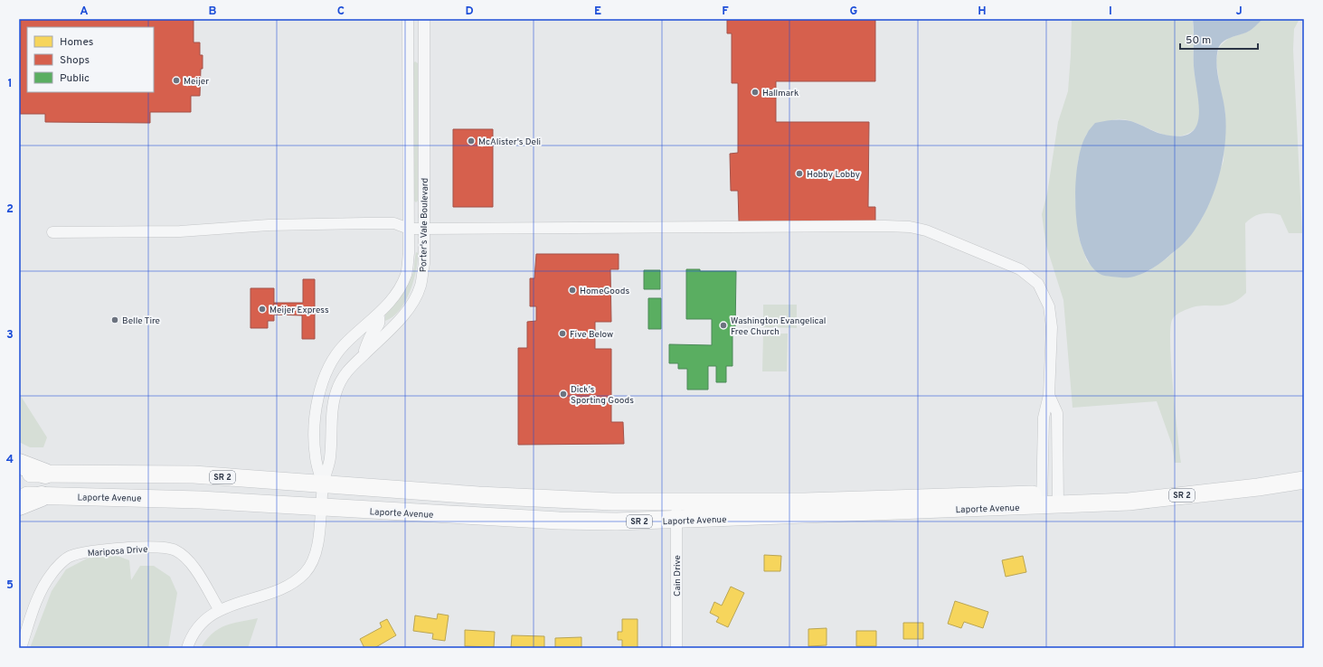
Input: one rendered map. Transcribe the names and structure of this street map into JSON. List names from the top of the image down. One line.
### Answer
{"streets":{"highway":["SR 2"],"main road":["Laporte Avenue"],"street":["Porter's Vale Boulevard","Mariposa Drive","Cain Drive"]},"crossings":[["Porter's Vale Boulevard","Laporte Avenue"],["Porter's Vale Boulevard","Mariposa Drive"],["SR 2","Laporte Avenue"],["Laporte Avenue","Cain Drive"]],"places":["Meijer","Hallmark","McAlister's Deli","Hobby Lobby","HomeGoods","Meijer Express","Belle Tire","Washington Evangelical Free Church","Five Below","Dick's Sporting Goods"],"legend":["Homes","Shops","Public"],"scale_bar":"50 m","grid":{"columns":["A","B","C","D","E","F","G","H","I","J"],"rows":["1","2","3","4","5"]}}
